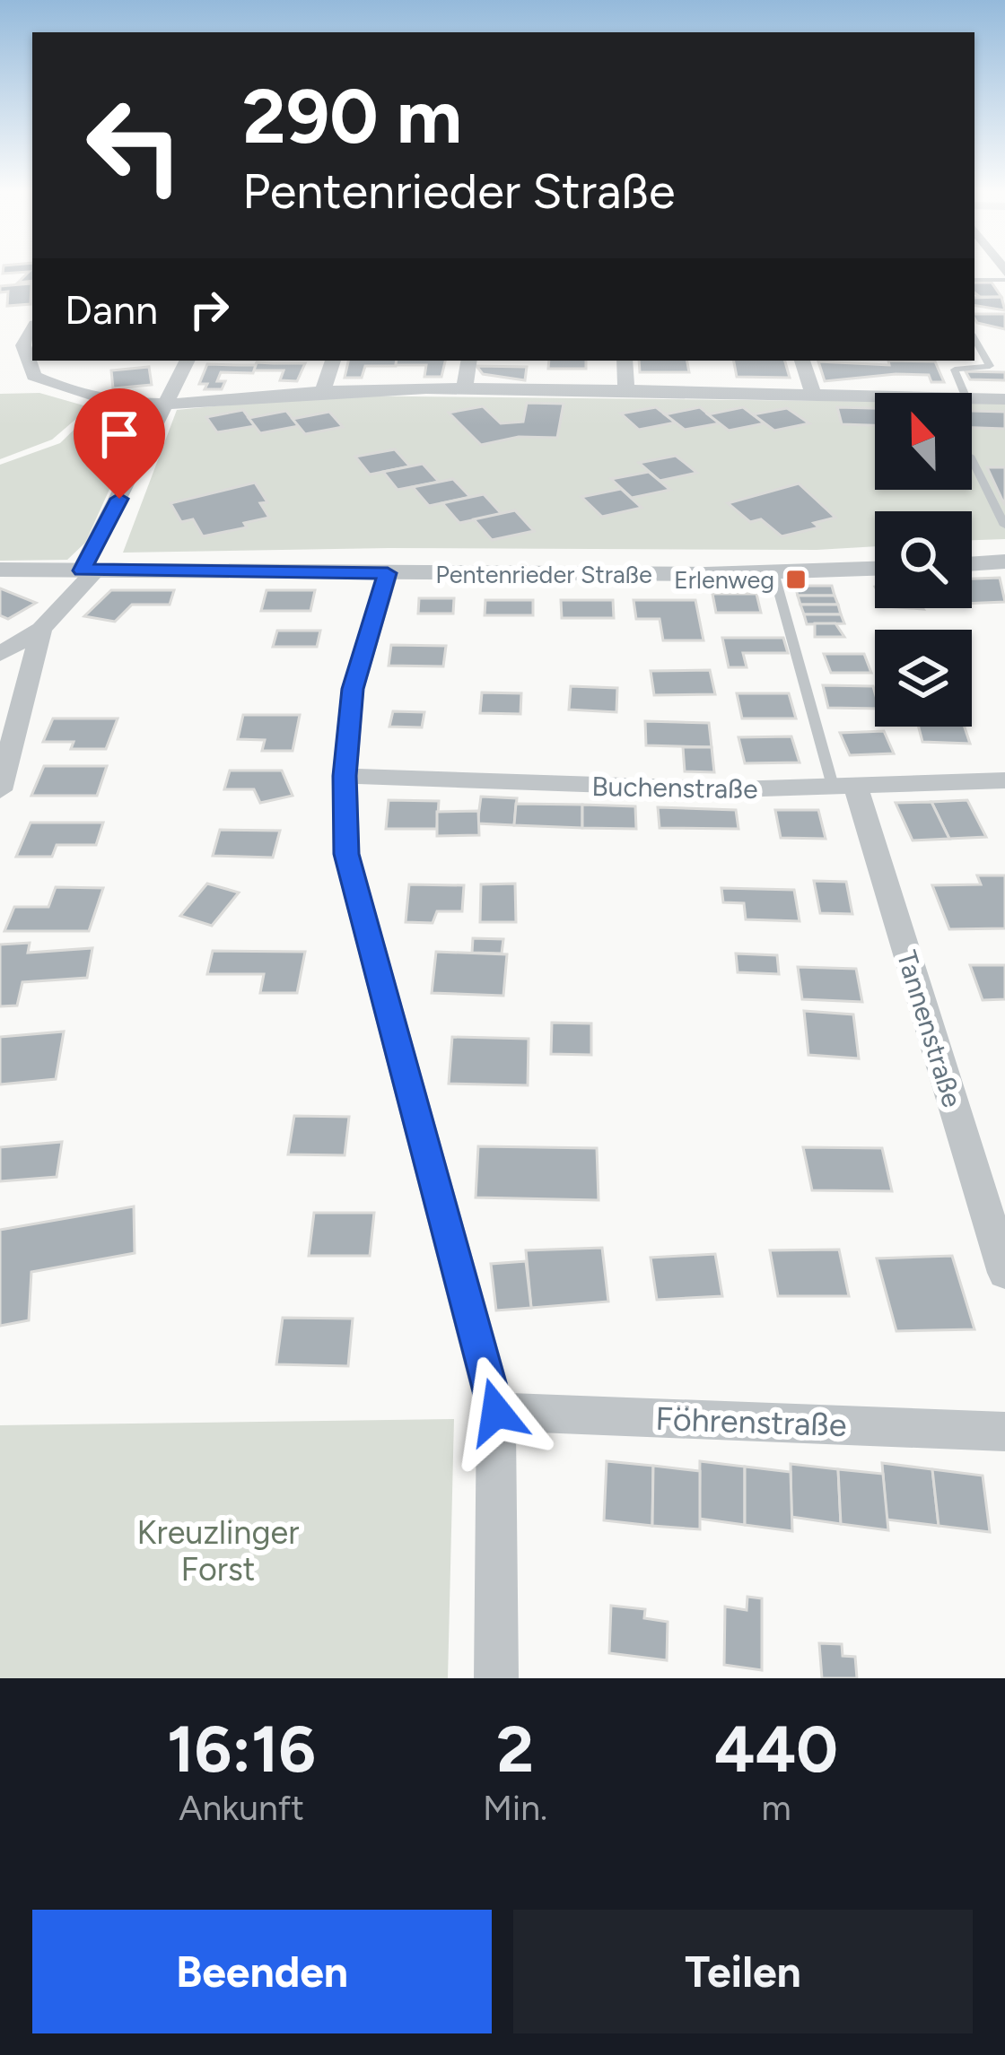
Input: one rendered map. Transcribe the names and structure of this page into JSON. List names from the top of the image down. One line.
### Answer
{"streets":{"street":["Pentenrieder Straße","Buchenstraße","Tannenstraße","Föhrenstraße"]},"crossings":[["Buchenstraße","Tannenstraße"]],"parks":["Kreuzlinger Forst"],"places":{"transit":["Erlenweg"]},"north":"top","page":{"turn":["290 m","Pentenrieder Straße"],"then":"Dann","eta":["16:16","Ankunft","2","Min.","440","m"],"buttons":["Beenden","Teilen"]}}
